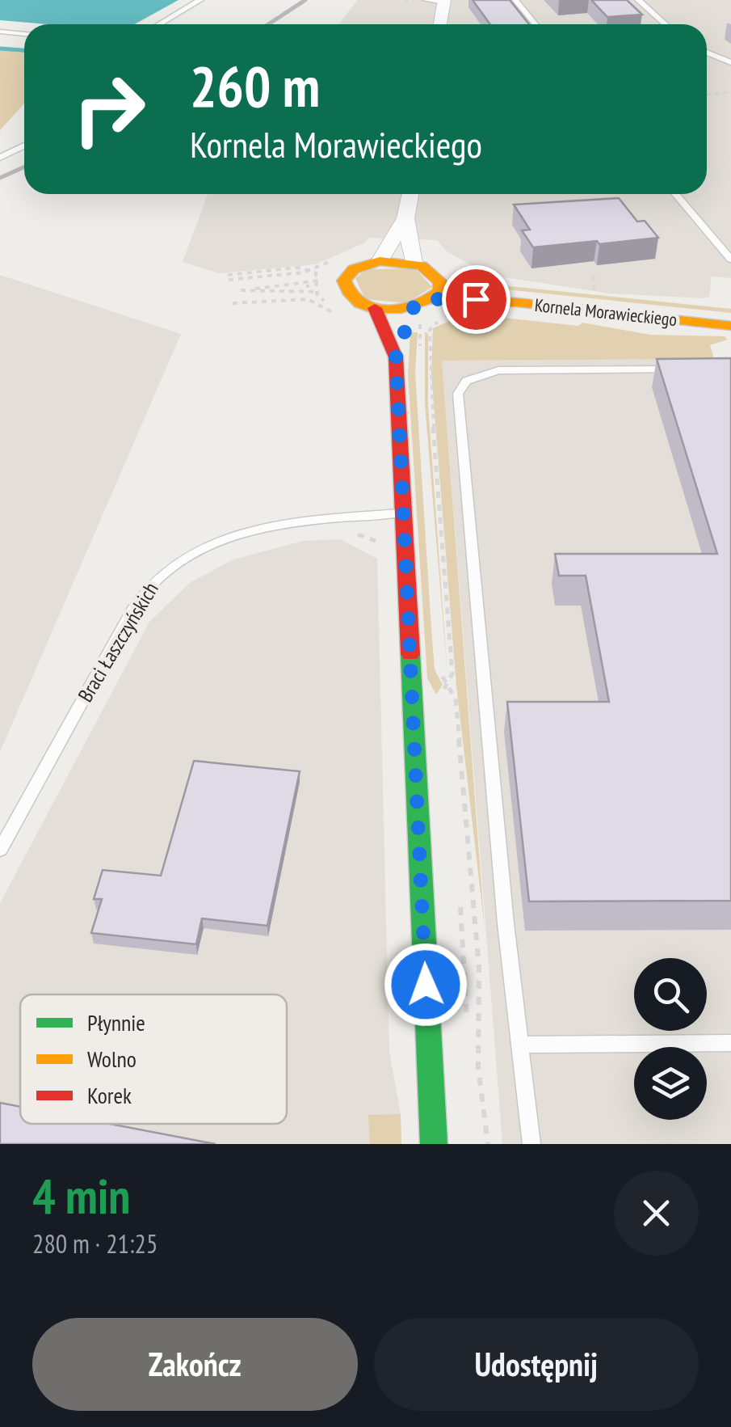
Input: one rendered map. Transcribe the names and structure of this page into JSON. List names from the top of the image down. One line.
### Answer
{"streets":{"street":["Kornela Morawieckiego"],"lane":["Braci Łaszczyńskich"]},"legend":["Płynnie","Wolno","Korek"],"page":{"turn":["260 m","Kornela Morawieckiego"],"heading":["4 min","280 m · 21:25"],"buttons":["Zakończ","Udostępnij"]}}
